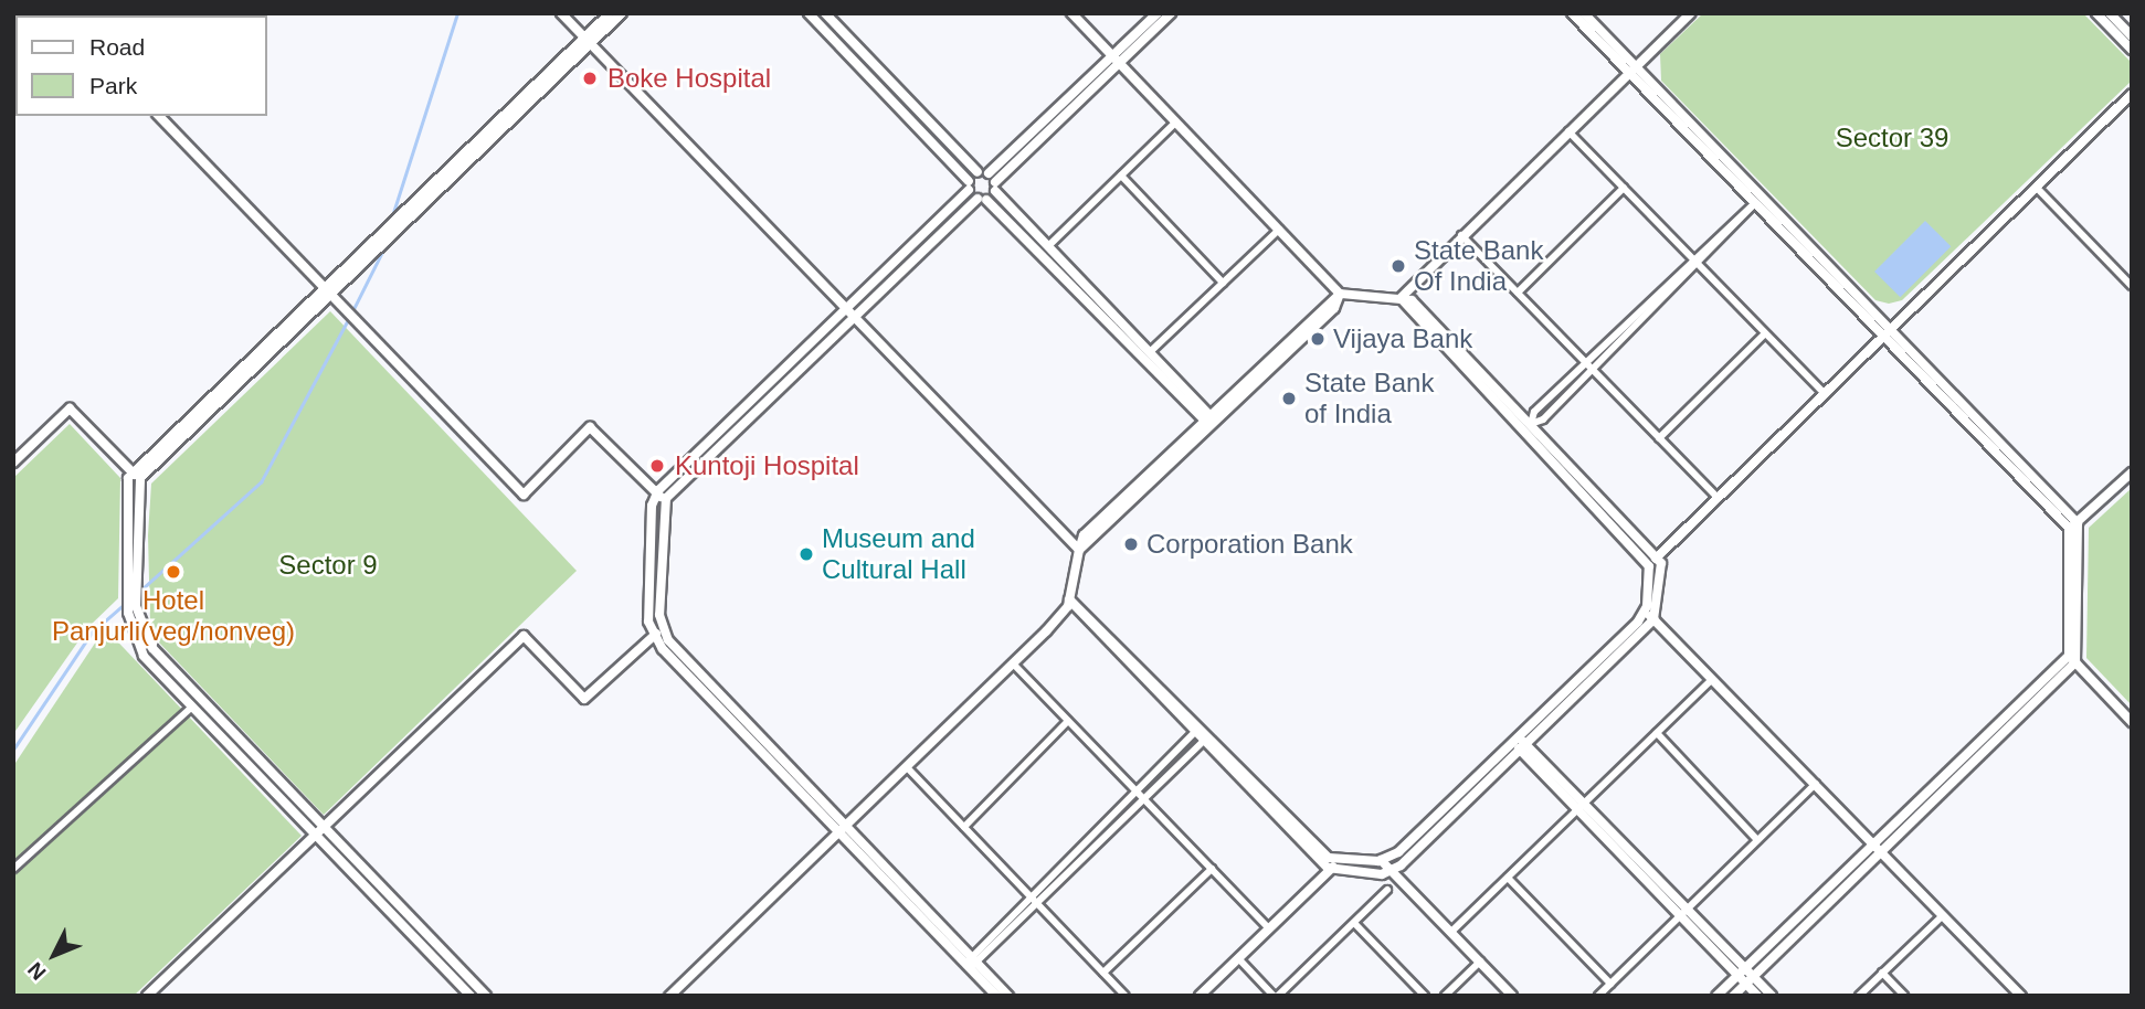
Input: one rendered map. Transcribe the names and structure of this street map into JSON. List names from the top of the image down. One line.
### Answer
{"parks":["Sector 39","Sector 9"],"places":["Boke Hospital","State Bank Of India","Vijaya Bank","State Bank of India","Kuntoji Hospital","Corporation Bank","Museum and Cultural Hall","Hotel Panjurli(veg/nonveg)"],"legend":["Road","Park"],"north":"bottom left"}
